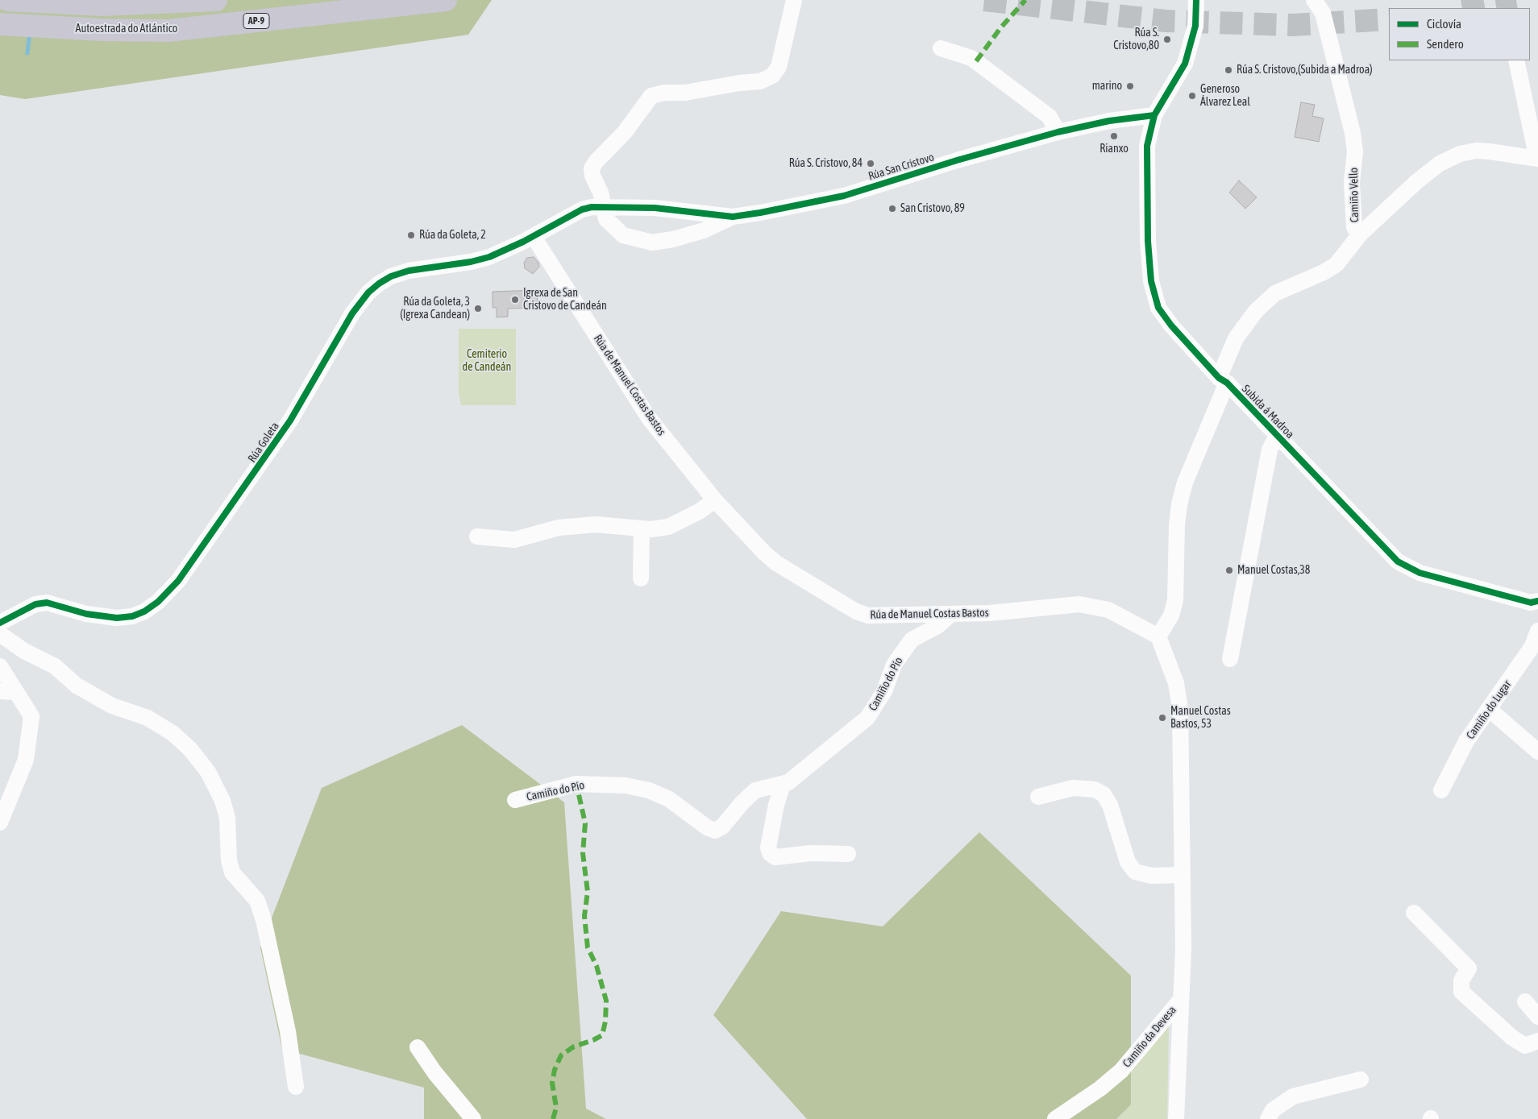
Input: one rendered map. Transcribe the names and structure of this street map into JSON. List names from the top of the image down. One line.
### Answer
{"streets":{"highway":["AP-9","Autoestrada do Atlántico"],"street":["Rúa San Cristovo","Camiño Vello","Rúa de Manuel Costas Bastos","Subida á Madroa","Rúa Goleta","Camiño do Pío","Camiño do Lugar","Camiño da Devesa"]},"crossings":[["Rúa San Cristovo","Rúa de Manuel Costas Bastos"],["Rúa San Cristovo","Subida á Madroa"],["Rúa San Cristovo","Rúa Goleta"],["Camiño Vello","Subida á Madroa"],["Rúa de Manuel Costas Bastos","Rúa Goleta"],["Rúa de Manuel Costas Bastos","Camiño do Pío"],["Rúa de Manuel Costas Bastos","Camiño da Devesa"]],"parks":["Cemiterio de Candeán"],"places":["Rúa S. Cristovo,80","Rúa S. Cristovo,(Subida a Madroa)","marino","Generoso Álvarez Leal","Rianxo","Rúa S. Cristovo, 84","San Cristovo, 89","Rúa da Goleta, 2","Igrexa de San Cristovo de Candeán","Rúa da Goleta, 3 (Igrexa Candean)","Manuel Costas,38","Manuel Costas Bastos, 53"],"legend":["Ciclovía","Sendero"]}
